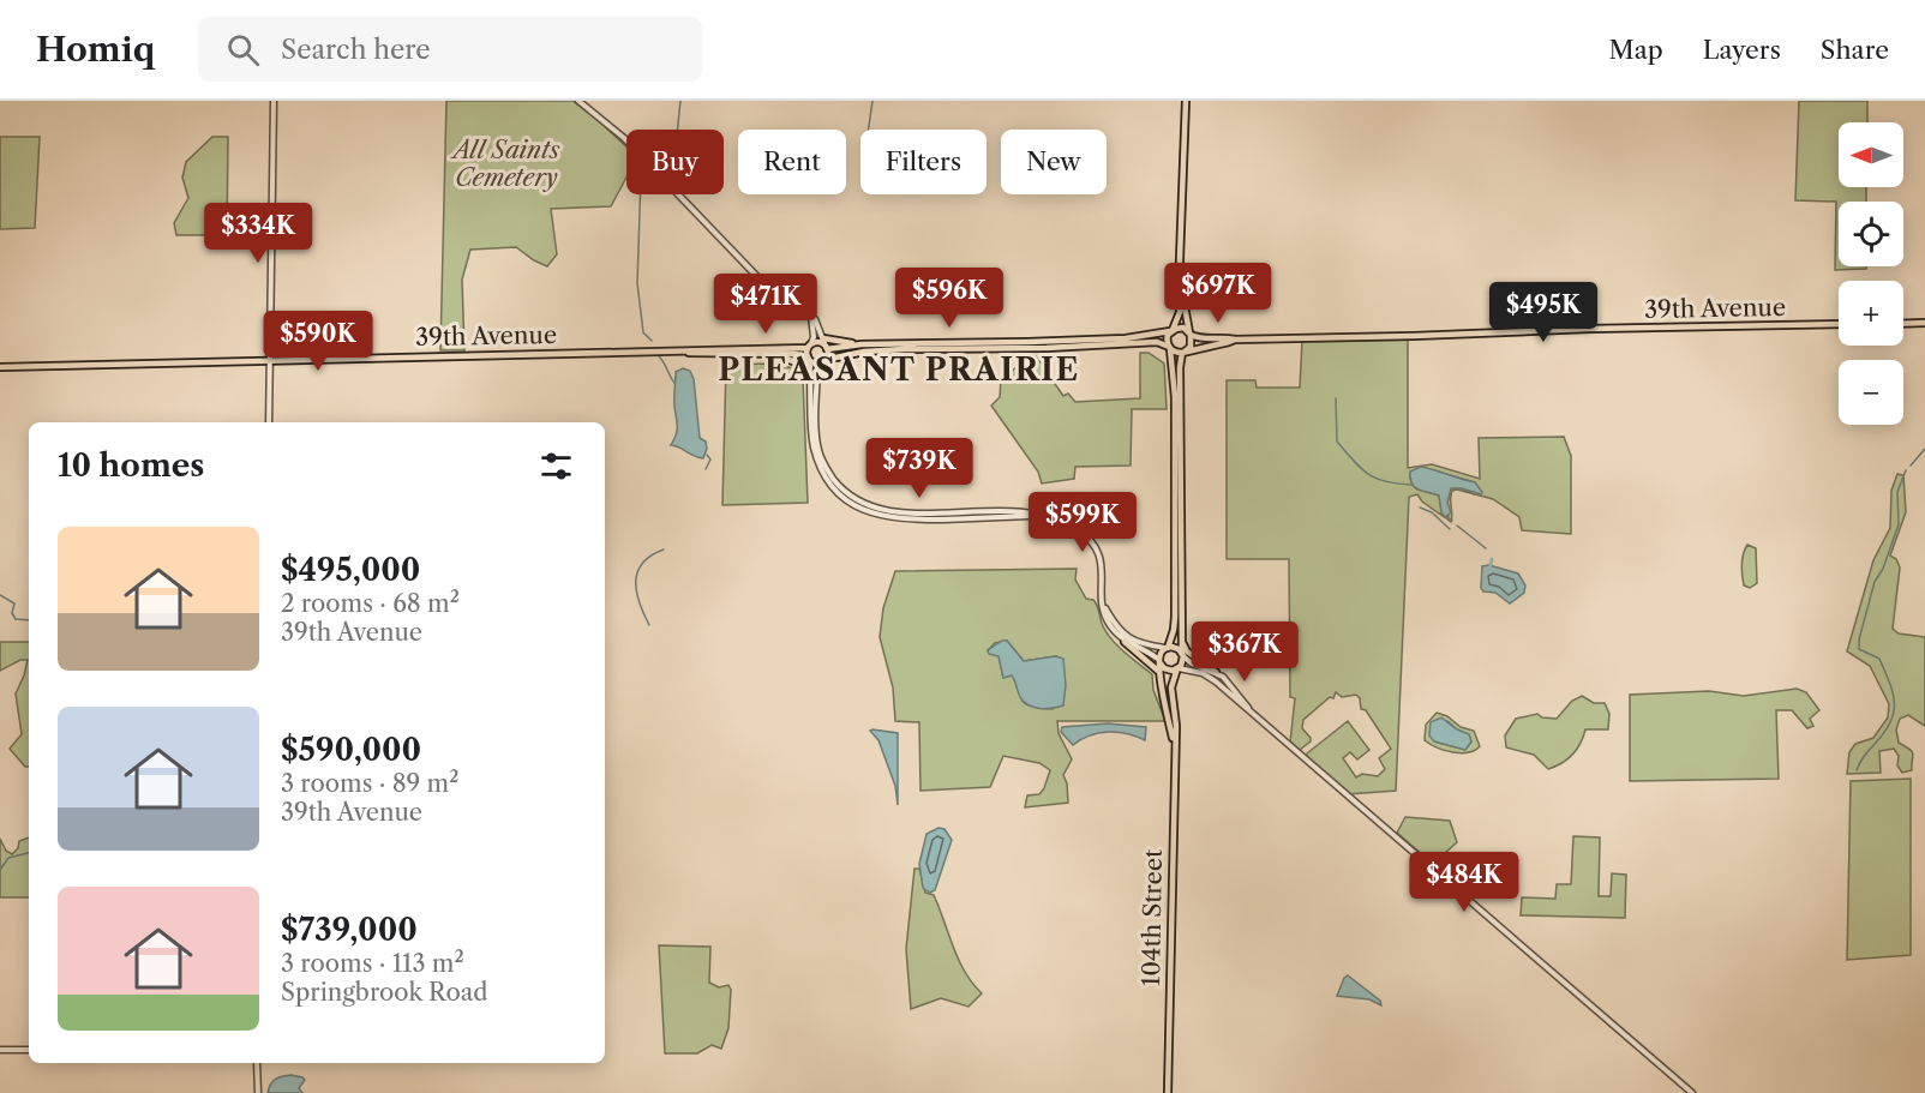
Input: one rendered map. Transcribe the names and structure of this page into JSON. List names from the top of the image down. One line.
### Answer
{"streets":{"main road":["39th Avenue","104th Street"]},"districts":["PLEASANT PRAIRIE"],"parks":["All Saints Cemetery"],"north":"left","page":{"header":"Homiq","search":"Search here","nav":["Map","Layers","Share"],"map_buttons":["+","−"],"chip":["Buy","Rent","Filters","New"],"price":["$334K","$697K","$596K","$471K","$495K","$590K","$739K","$599K","$367K","$484K"],"heading":"10 homes","list":[{"name":"$495,000","note":"2 rooms · 68 m² · 39th Avenue"},{"name":"$590,000","note":"3 rooms · 89 m² · 39th Avenue"},{"name":"$739,000","note":"3 rooms · 113 m² · Springbrook Road"}]}}
